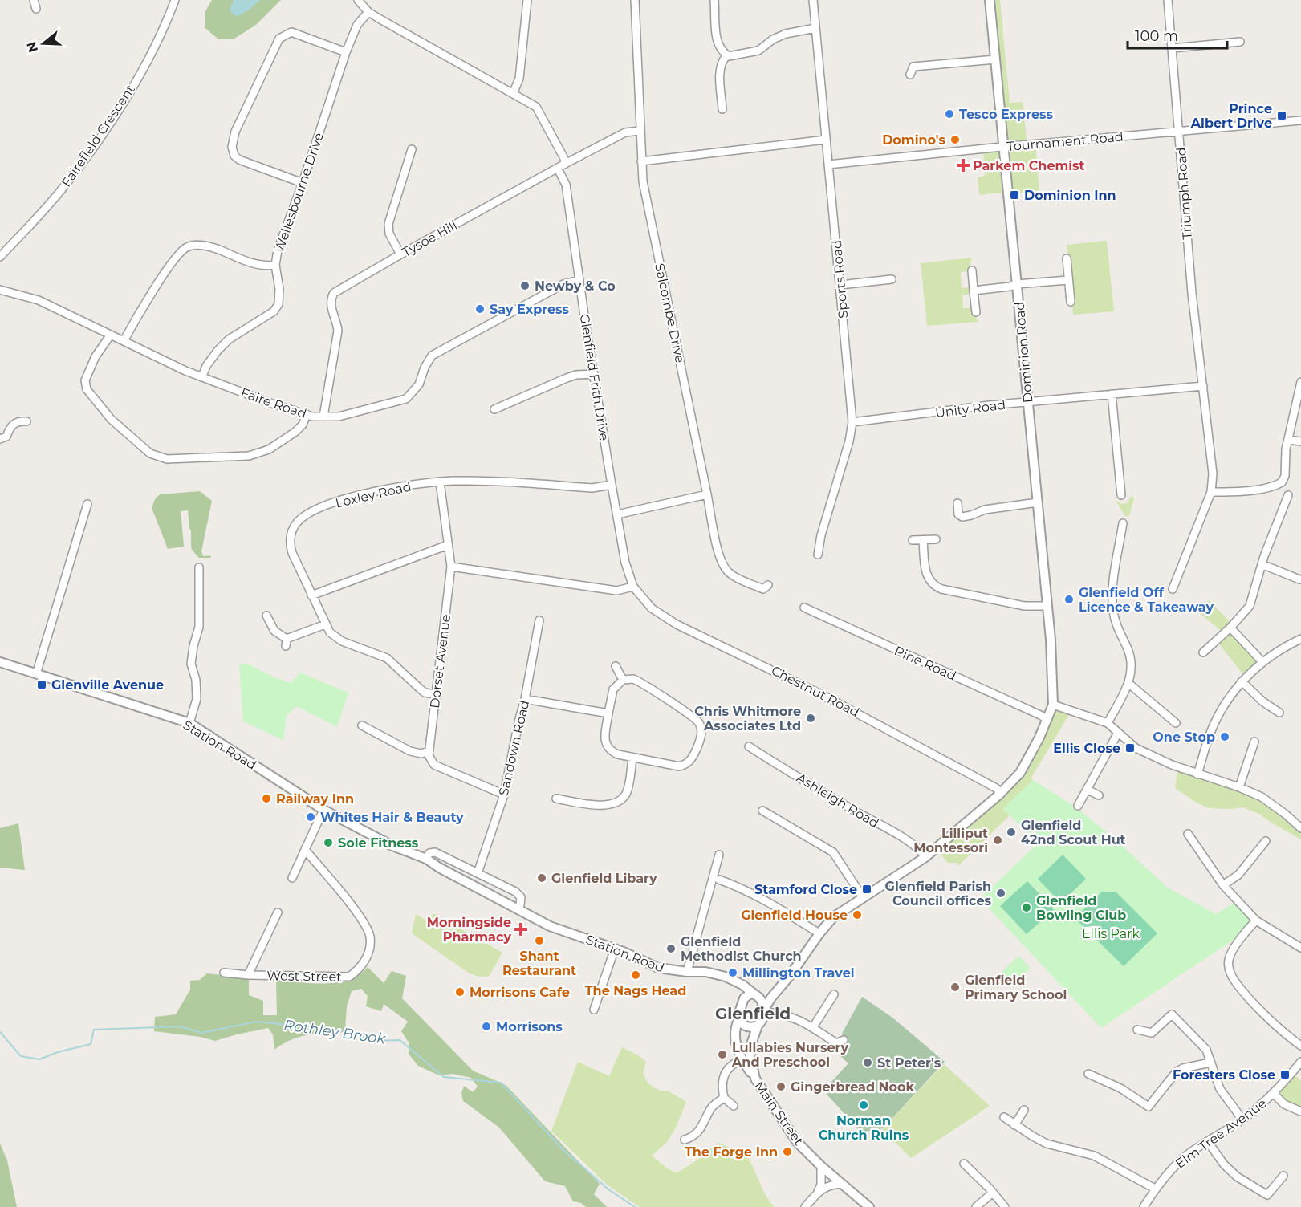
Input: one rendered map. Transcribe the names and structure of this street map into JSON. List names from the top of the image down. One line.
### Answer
{"streets":{"street":["Fairefield Crescent","Tournament Road","Wellesbourne Drive","Triumph Road","Tysoe Hill","Sports Road","Salcombe Drive","Dominion Road","Glenfield Frith Drive","Faire Road","Unity Road","Loxley Road","Dorset Avenue","Pine Road","Chestnut Road","Station Road","Sandown Road","Ashleigh Road","West Street","Main Street","Elm Tree Avenue"]},"crossings":[["Tournament Road","Triumph Road"],["Tournament Road","Sports Road"],["Tournament Road","Dominion Road"],["Wellesbourne Drive","Faire Road"],["Triumph Road","Unity Road"],["Tysoe Hill","Salcombe Drive"],["Tysoe Hill","Glenfield Frith Drive"],["Tysoe Hill","Faire Road"],["Sports Road","Unity Road"],["Dominion Road","Unity Road"],["Glenfield Frith Drive","Faire Road"],["Glenfield Frith Drive","Loxley Road"],["Glenfield Frith Drive","Chestnut Road"],["Loxley Road","Dorset Avenue"],["Station Road","Sandown Road"],["Station Road","Main Street"]],"districts":["Glenfield"],"water":["Rothley Brook"],"parks":["Ellis Park"],"places":{"other":["Tesco Express","Domino's","Newby & Co","Say Express","Glenfield Off Licence & Takeaway","Chris Whitmore Associates Ltd","One Stop","Railway Inn","Whites Hair & Beauty","Glenfield 42nd Scout Hut","Lilliput Montessori","Sole Fitness","Glenfield Libary","Glenfield Parish Council offices","Glenfield Bowling Club","Glenfield House","Shant Restaurant","Glenfield Methodist Church","Millington Travel","The Nags Head","Glenfield Primary School","Morrisons Cafe","Morrisons","Lullabies Nursery And Preschool","St Peter's","Gingerbread Nook","Norman Church Ruins","The Forge Inn"],"transit":["Prince Albert Drive","Dominion Inn","Glenville Avenue","Ellis Close","Stamford Close","Foresters Close"],"health":["Parkem Chemist","Morningside Pharmacy"]},"scale_bar":"100 m","north":"left"}
